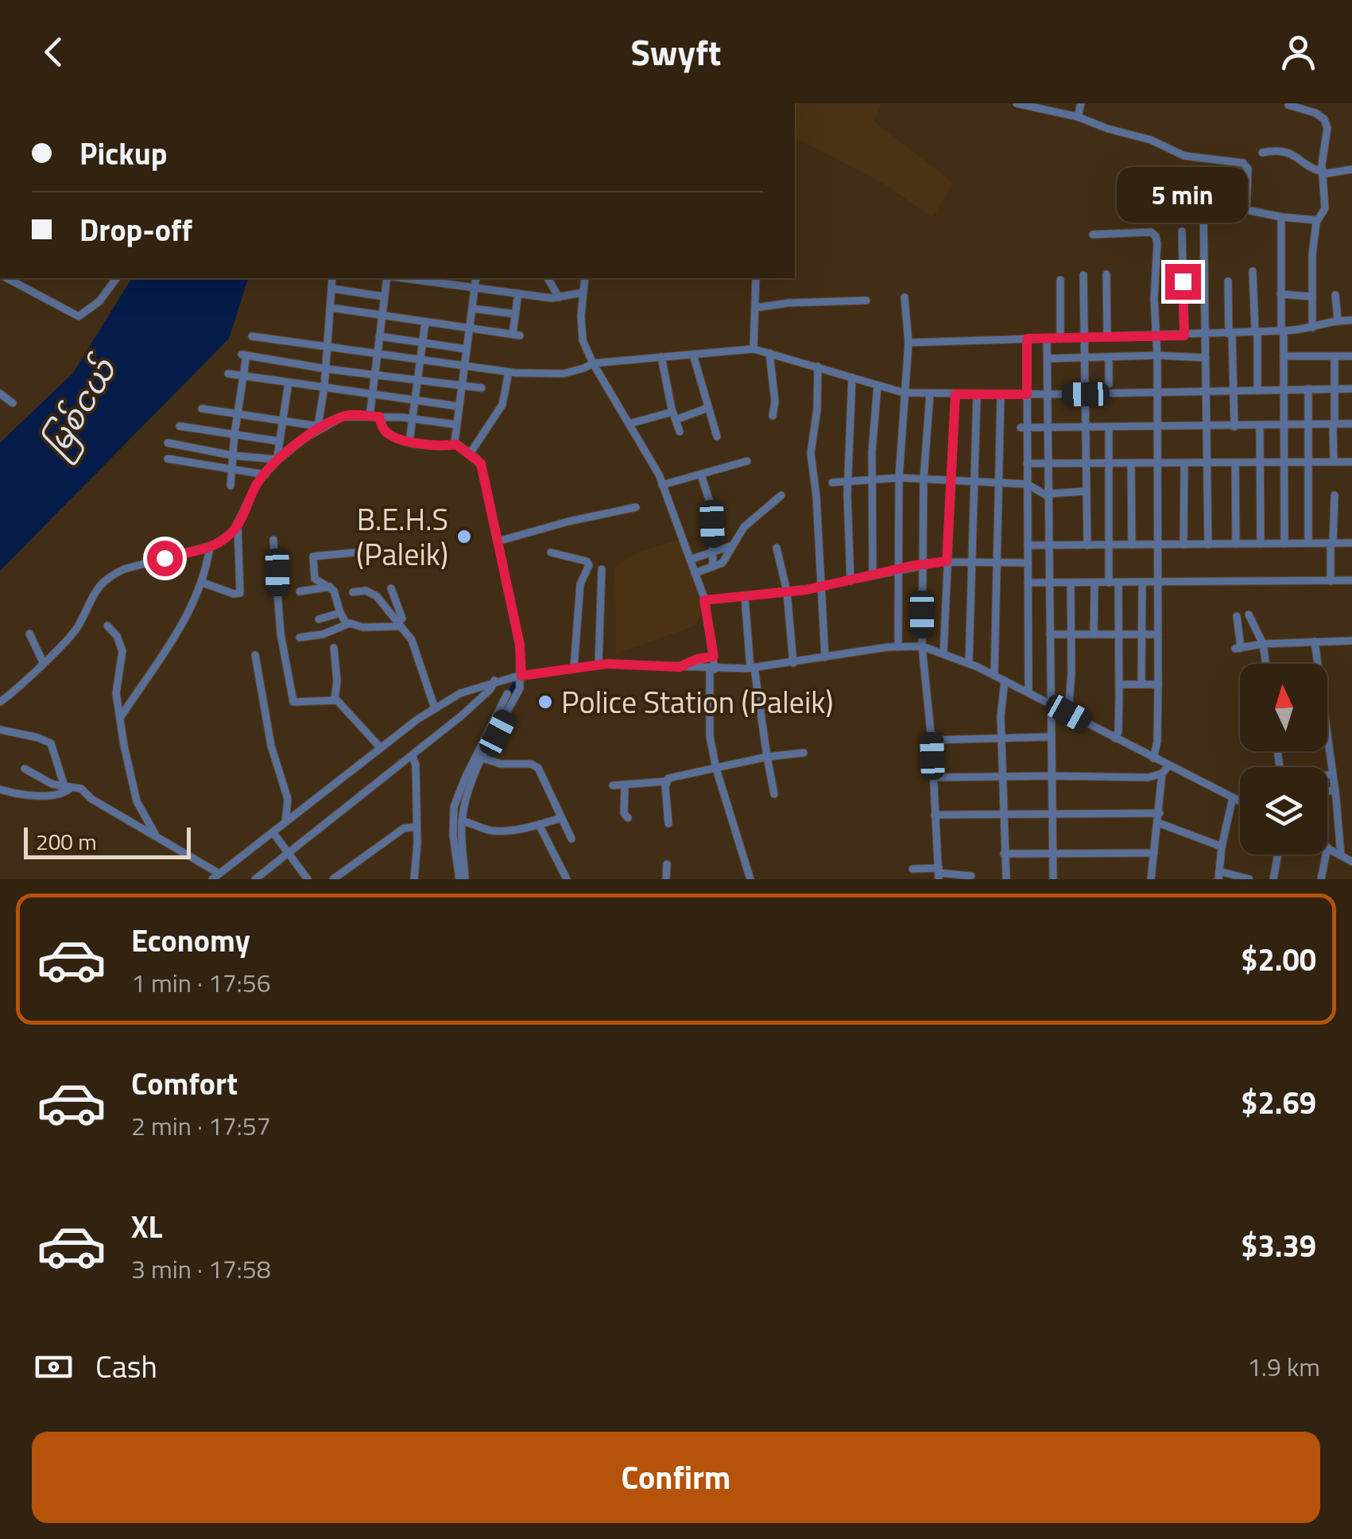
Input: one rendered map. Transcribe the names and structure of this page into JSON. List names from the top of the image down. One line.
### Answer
{"water":["မြစ်ငယ်"],"places":["B.E.H.S (Paleik)","Police Station (Paleik)"],"scale_bar":"200 m","north":"top","page":{"header":"Swyft","banner":["Pickup","Drop-off"],"bubble":"5 min","scale":"200 m","list":[{"name":"Economy","note":"1 min · 17:56","value":"$2.00"},{"name":"Comfort","note":"2 min · 17:57","value":"$2.69"},{"name":"XL","note":"3 min · 17:58","value":"$3.39"}],"pay":["Cash","1.9 km"],"buttons":"Confirm"}}
